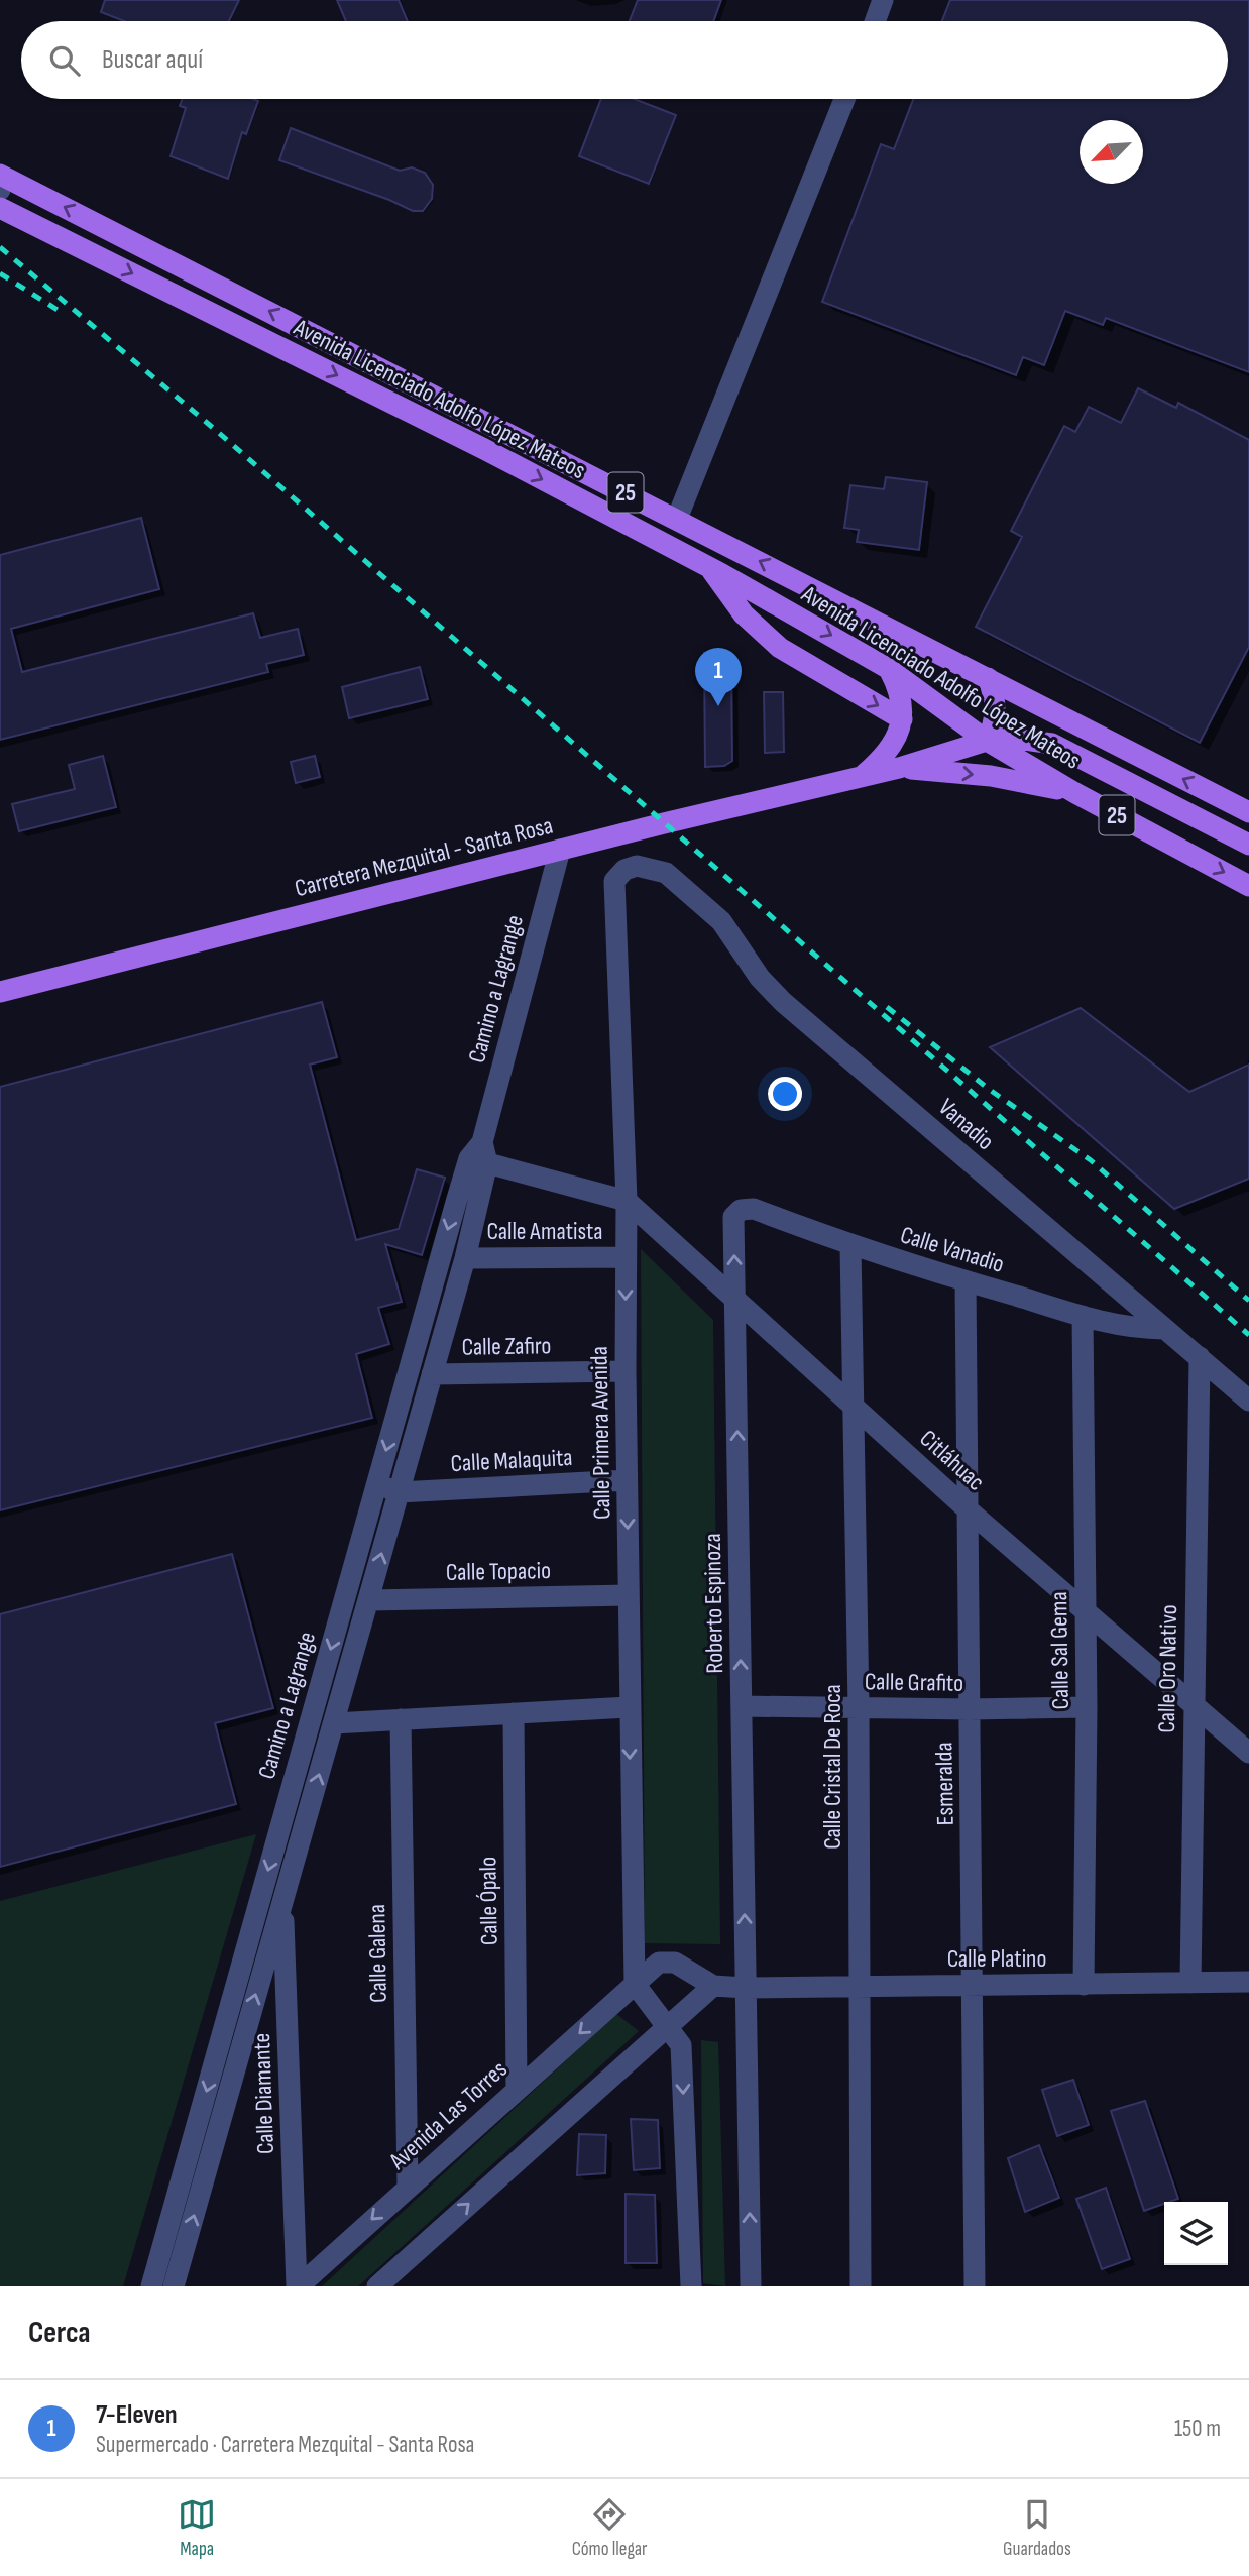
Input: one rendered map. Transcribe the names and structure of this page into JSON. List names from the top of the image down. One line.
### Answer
{"streets":{"main road":["Avenida Licenciado Adolfo López Mateos","25","Carretera Mezquital - Santa Rosa"],"street":["Camino a Lagrange","Vanadio","Calle Amatista","Calle Vanadio","Calle Zafiro","Calle Primera Avenida","Calle Malaquita","Citláhuac","Calle Topacio","Roberto Espinoza","Calle Sal Gema","Calle Oro Nativo","Calle Grafito","Calle Cristal De Roca","Esmeralda","Calle Ópalo","Calle Galena","Calle Platino","Calle Diamante","Avenida Las Torres"]},"crossings":[["Avenida Licenciado Adolfo López Mateos","Carretera Mezquital - Santa Rosa"],["Carretera Mezquital - Santa Rosa","Camino a Lagrange"],["Camino a Lagrange","Calle Amatista"],["Camino a Lagrange","Calle Zafiro"],["Camino a Lagrange","Calle Malaquita"],["Camino a Lagrange","Calle Topacio"],["Camino a Lagrange","Calle Diamante"],["Vanadio","Calle Vanadio"],["Vanadio","Calle Primera Avenida"],["Vanadio","Calle Oro Nativo"],["Calle Amatista","Calle Primera Avenida"],["Calle Vanadio","Roberto Espinoza"],["Calle Vanadio","Calle Sal Gema"],["Calle Vanadio","Calle Cristal De Roca"],["Calle Vanadio","Esmeralda"],["Calle Zafiro","Calle Primera Avenida"],["Calle Primera Avenida","Calle Malaquita"],["Calle Primera Avenida","Citláhuac"],["Calle Primera Avenida","Calle Topacio"],["Calle Primera Avenida","Avenida Las Torres"],["Citláhuac","Roberto Espinoza"],["Citláhuac","Calle Sal Gema"],["Citláhuac","Calle Oro Nativo"],["Citláhuac","Calle Cristal De Roca"],["Citláhuac","Esmeralda"],["Roberto Espinoza","Calle Grafito"],["Roberto Espinoza","Calle Platino"],["Roberto Espinoza","Avenida Las Torres"],["Calle Sal Gema","Calle Grafito"],["Calle Sal Gema","Calle Platino"],["Calle Oro Nativo","Calle Platino"],["Calle Grafito","Calle Cristal De Roca"],["Calle Grafito","Esmeralda"],["Calle Cristal De Roca","Calle Platino"],["Esmeralda","Calle Platino"],["Calle Ópalo","Avenida Las Torres"],["Calle Galena","Avenida Las Torres"],["Calle Platino","Avenida Las Torres"],["Calle Diamante","Avenida Las Torres"]],"one_way":["Calle Primera Avenida","Roberto Espinoza"],"north":"bottom left","page":{"search":"Buscar aquí","pins":"1","heading":"Cerca","list":[{"mark":"1","name":"7-Eleven","note":"Supermercado · Carretera Mezquital - Santa Rosa","value":"150 m"}],"nav":["Mapa","Cómo llegar","Guardados"]}}
